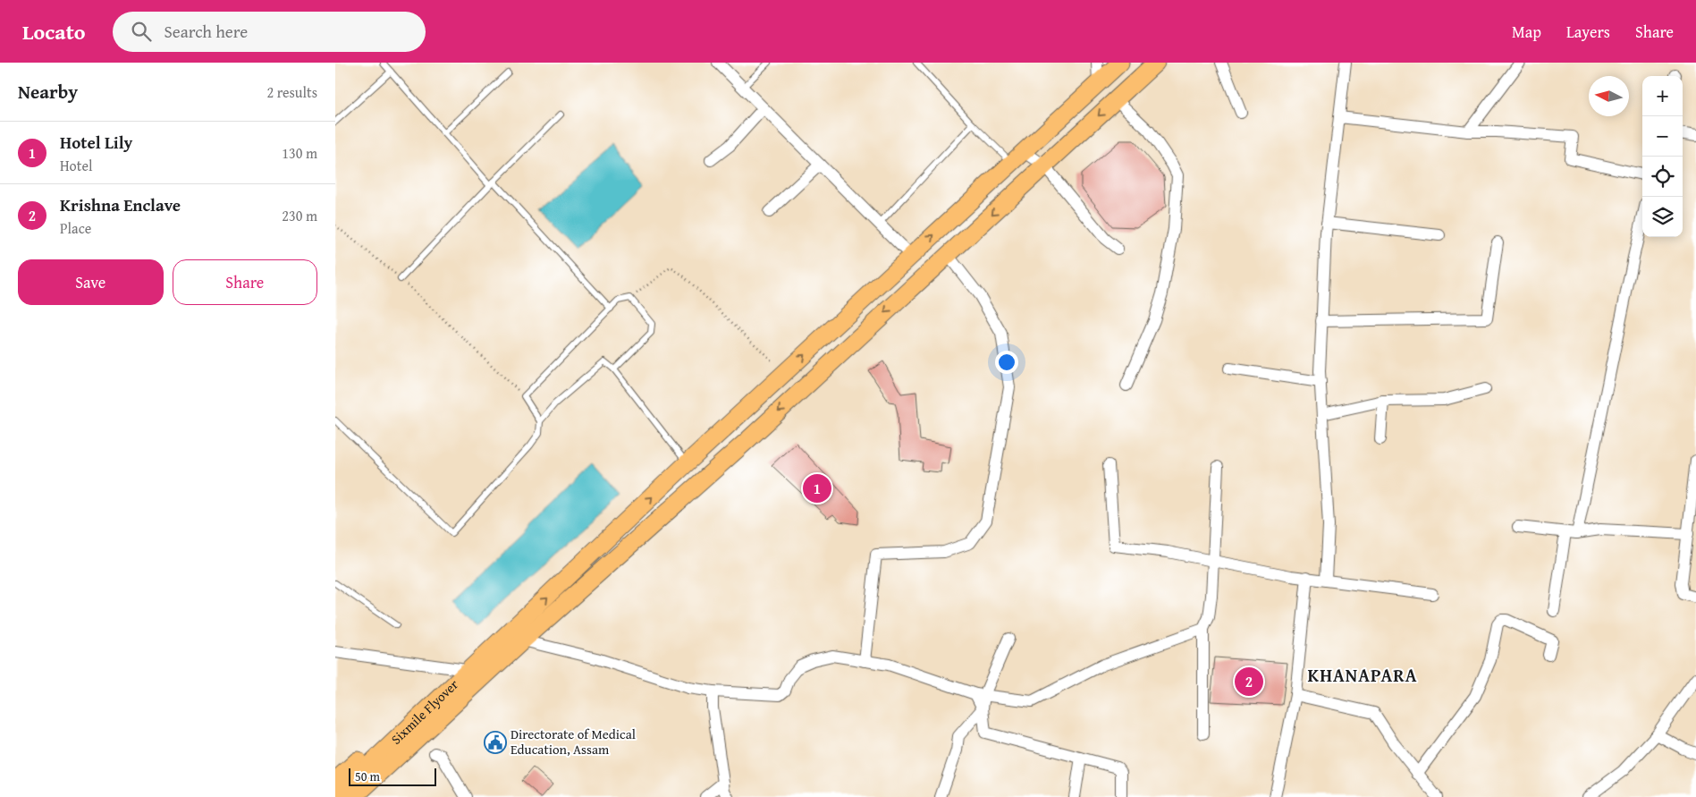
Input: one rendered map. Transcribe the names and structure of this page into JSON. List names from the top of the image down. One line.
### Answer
{"streets":{"main road":["Sixmile Flyover"]},"districts":["KHANAPARA"],"places":{"public building":["Directorate of Medical Education, Assam"]},"scale_bar":"50 m","north":"left","page":{"header":"Locato","search":"Search here","nav":["Map","Layers","Share"],"heading":["Nearby","2 results"],"map_buttons":["+","−"],"list":[{"mark":"1","name":"Hotel Lily","note":"Hotel","value":"130 m"},{"mark":"2","name":"Krishna Enclave","note":"Place","value":"230 m"}],"buttons":["Save","Share"],"pins":["1","2"],"scale":"50 m"}}
